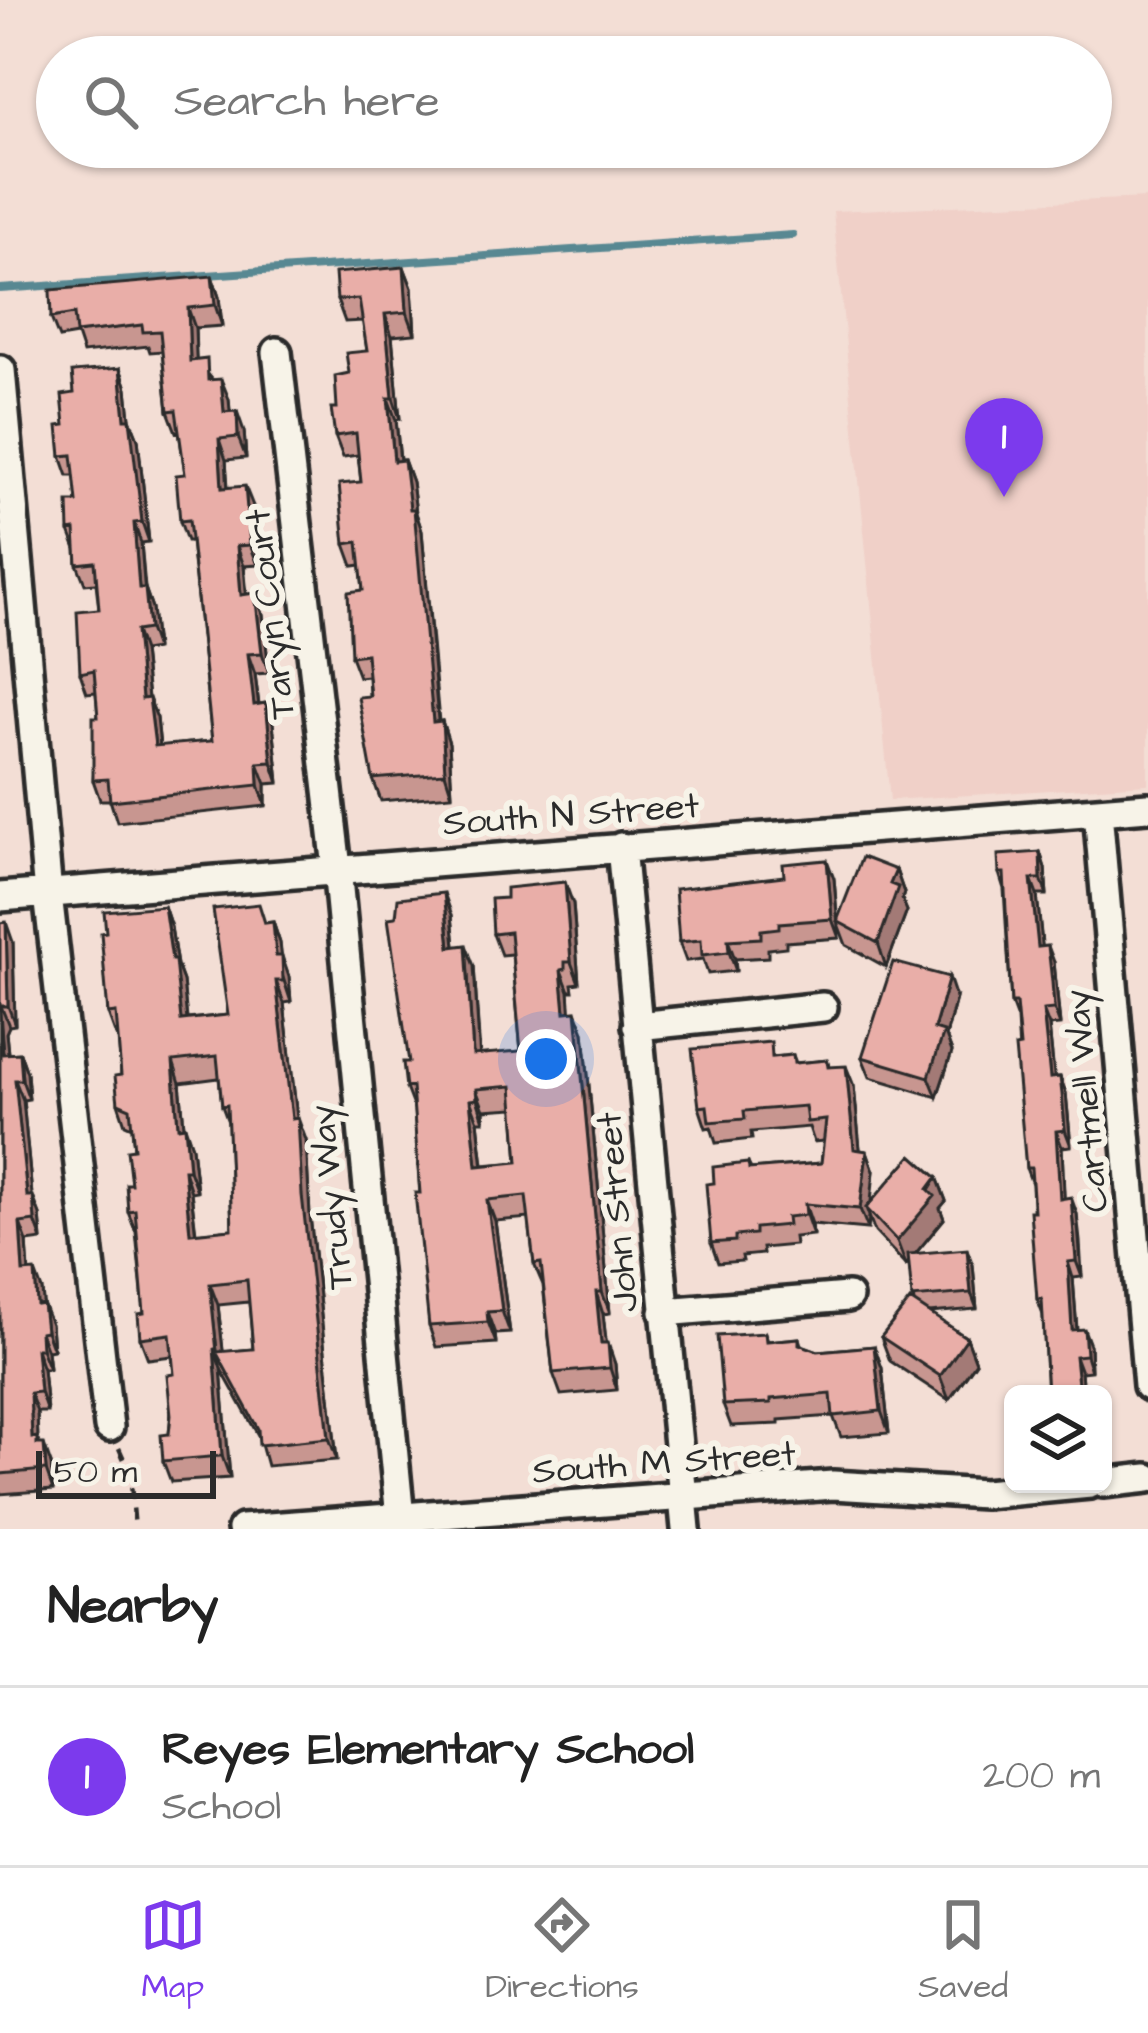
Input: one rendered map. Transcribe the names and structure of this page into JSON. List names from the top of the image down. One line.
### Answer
{"streets":{"street":["Taryn Court","South N Street","Cartmell Way","Trudy Way","John Street","South M Street"]},"crossings":[["Taryn Court","South N Street"],["Taryn Court","Trudy Way"],["South N Street","Cartmell Way"],["South N Street","Trudy Way"],["South N Street","John Street"],["Trudy Way","South M Street"],["John Street","South M Street"]],"scale_bar":"50 m","page":{"search":"Search here","pins":"1","scale":"50 m","heading":"Nearby","list":[{"mark":"1","name":"Reyes Elementary School","note":"School","value":"200 m"}],"nav":["Map","Directions","Saved"]}}
